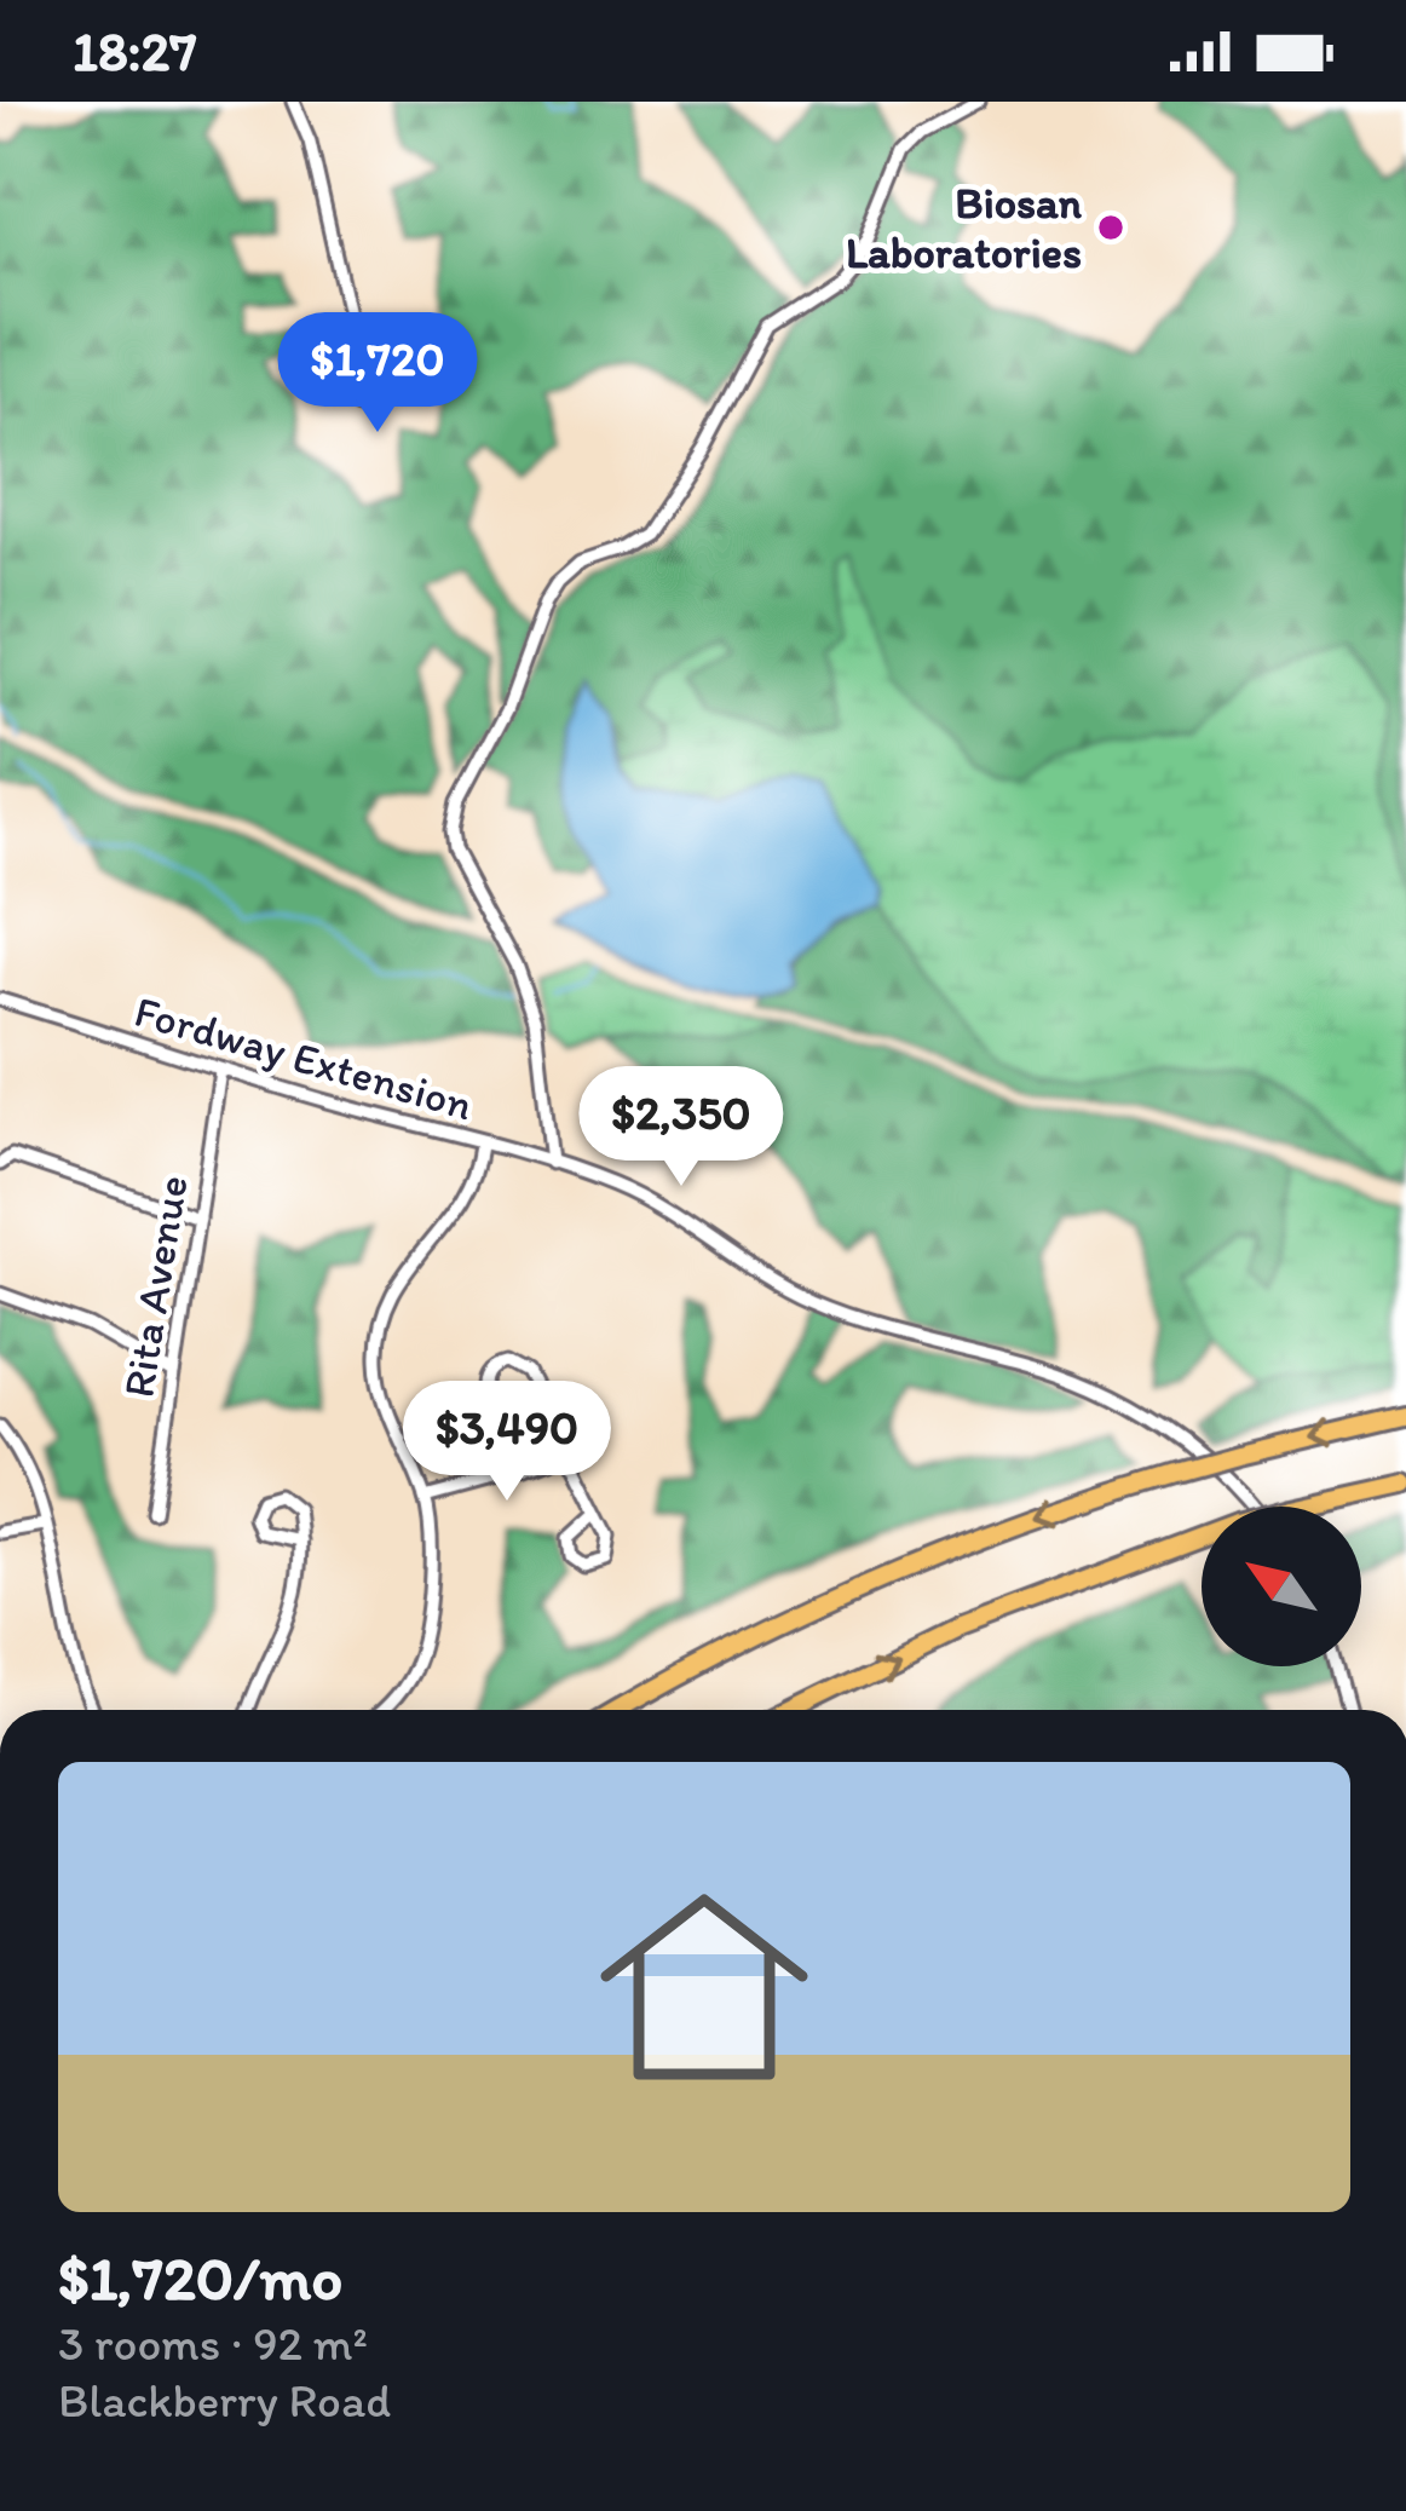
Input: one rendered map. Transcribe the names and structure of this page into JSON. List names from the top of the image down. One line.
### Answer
{"streets":{"street":["Fordway Extension","Rita Avenue"]},"crossings":[["Fordway Extension","Rita Avenue"]],"places":["Biosan Laboratories"],"north":"top left","page":{"status":"18:27","price":["$1,720","$2,350","$3,490"],"list":[{"name":"$1,720/mo","note":"3 rooms · 92 m² · Blackberry Road"}]}}
